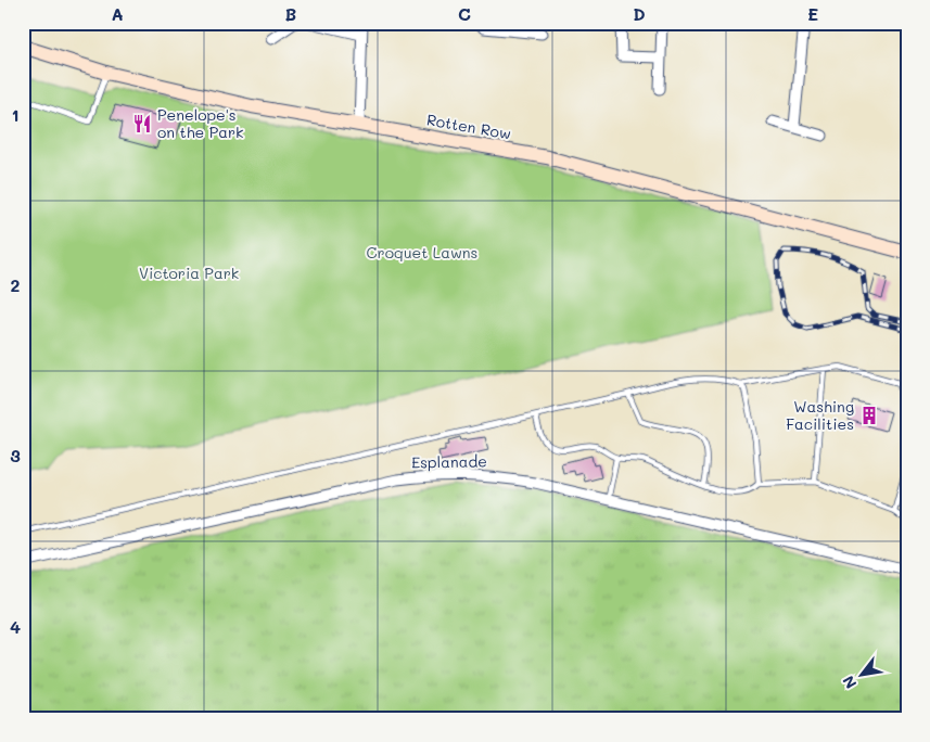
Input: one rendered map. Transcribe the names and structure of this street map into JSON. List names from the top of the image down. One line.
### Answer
{"streets":{"street":["Rotten Row","Esplanade"]},"parks":["Croquet Lawns","Victoria Park"],"places":{"restaurant":["Penelope's on the Park"],"building":["Washing Facilities"]},"north":"bottom left","grid":{"columns":["A","B","C","D","E"],"rows":["1","2","3","4"]}}
